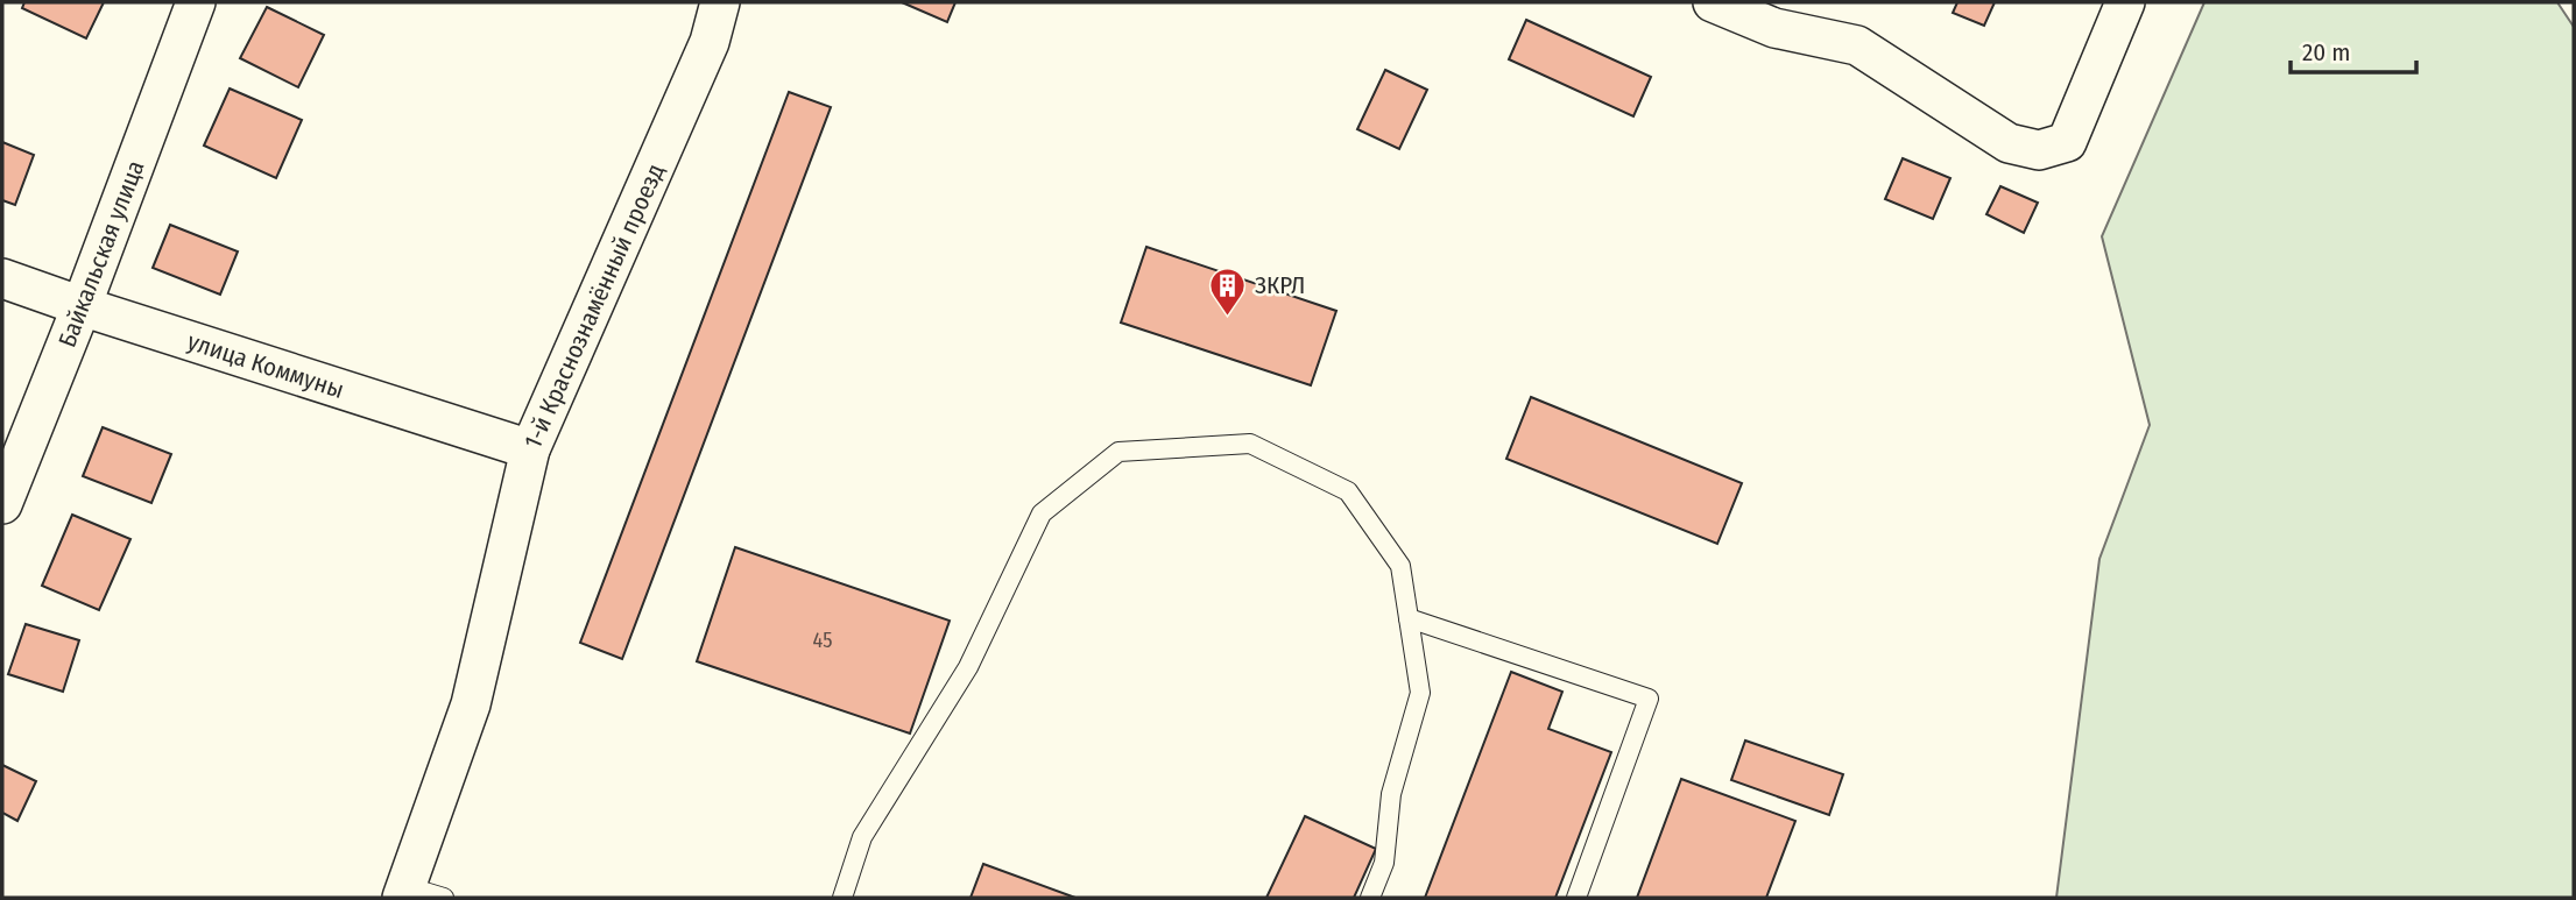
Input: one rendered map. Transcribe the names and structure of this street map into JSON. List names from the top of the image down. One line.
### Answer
{"streets":{"street":["Байкальская улица","1-й Краснознамённый проезд","улица Коммуны"]},"crossings":[["Байкальская улица","улица Коммуны"],["1-й Краснознамённый проезд","улица Коммуны"]],"places":{"building":["ЗКРЛ"]},"house_numbers":["45"],"scale_bar":"20 m"}
